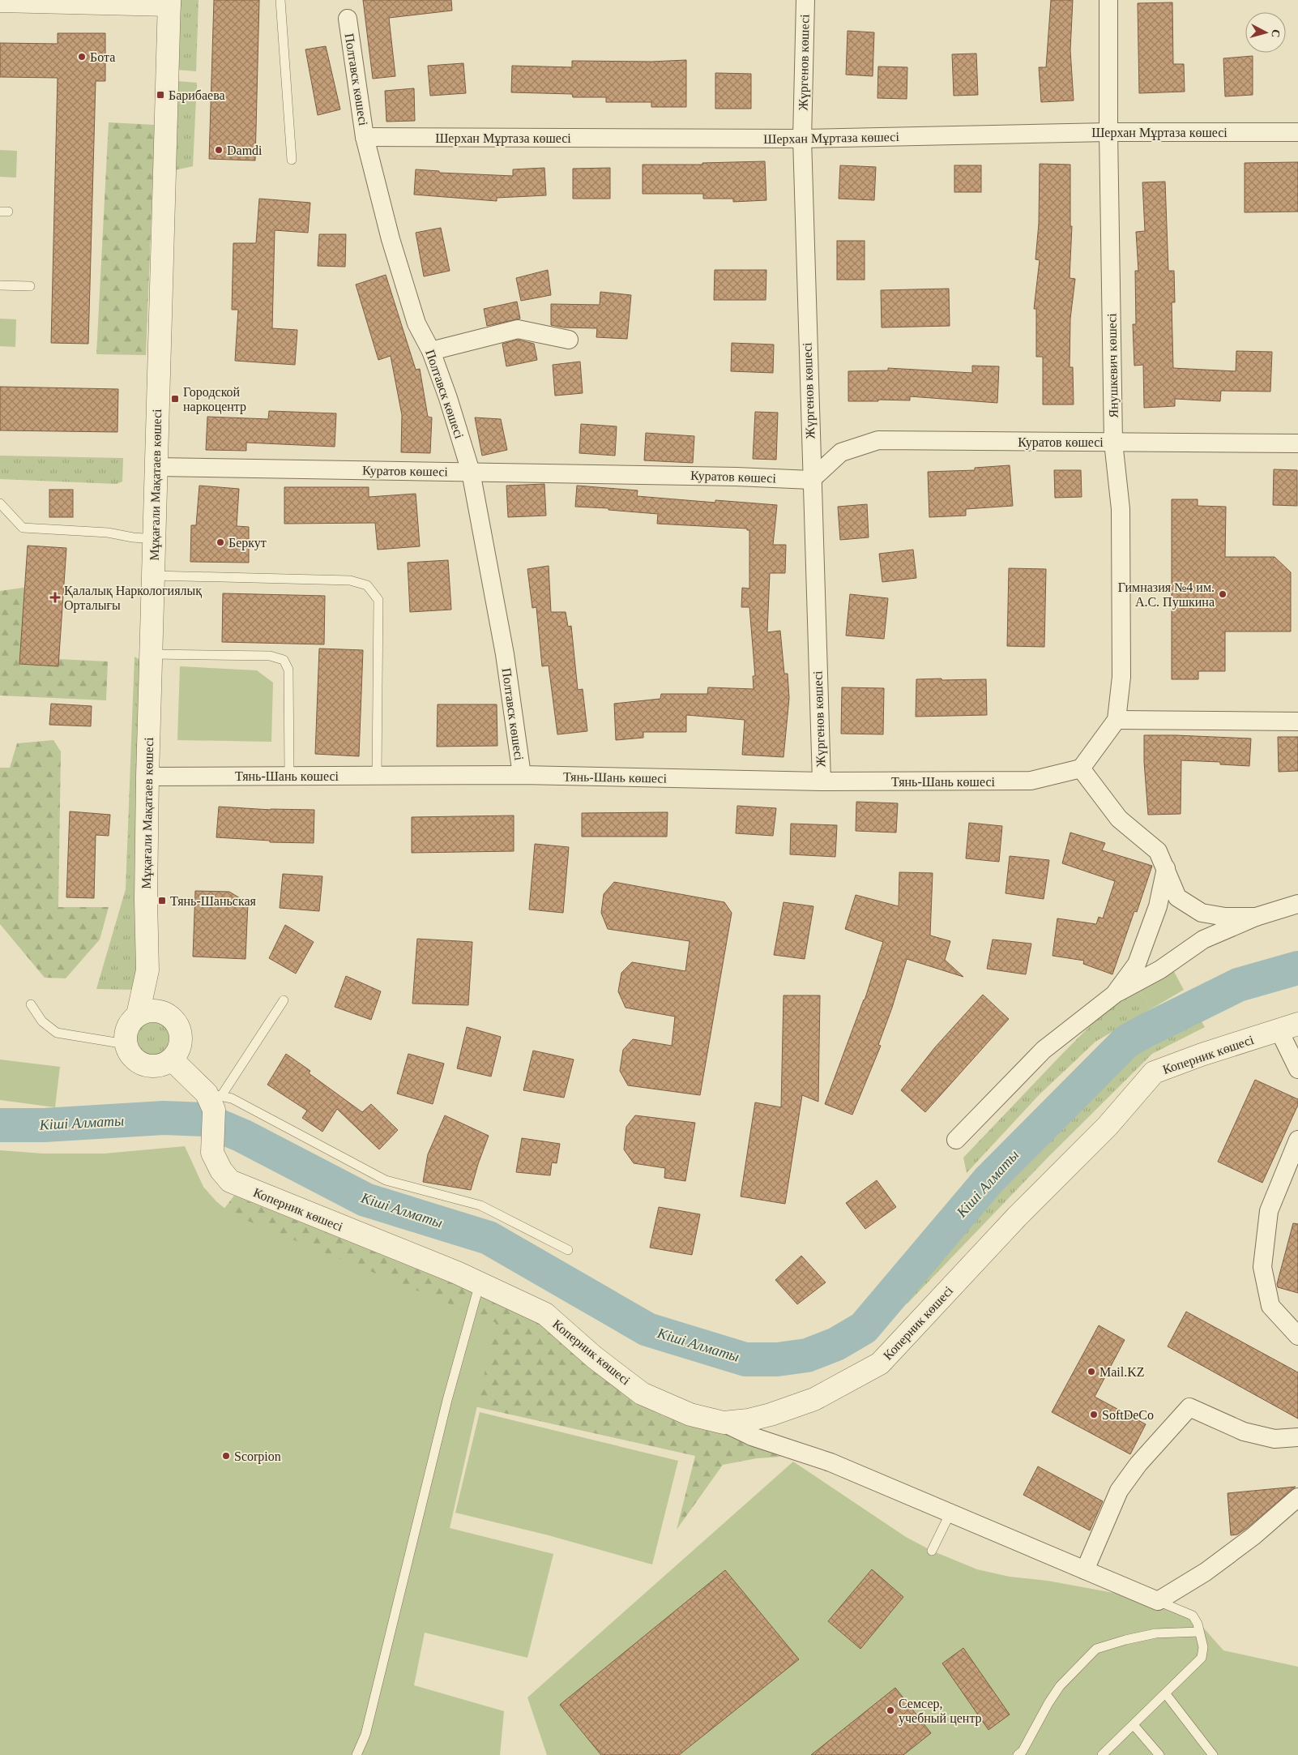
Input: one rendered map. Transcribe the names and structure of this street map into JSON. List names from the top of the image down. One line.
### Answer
{"streets":{"street":["Жүргенов көшесі","Полтавск көшесі","Шерхан Мұртаза көшесі","Янушкевич көшесі","Куратов көшесі","Мұқағали Мақатаев көшесі","Тянь-Шань көшесі","Коперник көшесі"]},"crossings":[["Жүргенов көшесі","Шерхан Мұртаза көшесі"],["Жүргенов көшесі","Куратов көшесі"],["Жүргенов көшесі","Тянь-Шань көшесі"],["Полтавск көшесі","Шерхан Мұртаза көшесі"],["Полтавск көшесі","Куратов көшесі"],["Полтавск көшесі","Тянь-Шань көшесі"],["Шерхан Мұртаза көшесі","Янушкевич көшесі"],["Янушкевич көшесі","Куратов көшесі"],["Янушкевич көшесі","Тянь-Шань көшесі"],["Куратов көшесі","Мұқағали Мақатаев көшесі"],["Мұқағали Мақатаев көшесі","Тянь-Шань көшесі"]],"water":["Кіші Алматы"],"places":{"other":["Бота","Damdi","Беркут","Гимназия №4 им. А.С. Пушкина","Mail.KZ","SoftDeCo","Scorpion","Семсер, учебный центр"],"transit":["Барибаева","Городской наркоцентр","Тянь-Шаньская"],"health":["Қалалық Наркологиялық Орталығы"]},"north":"right"}
